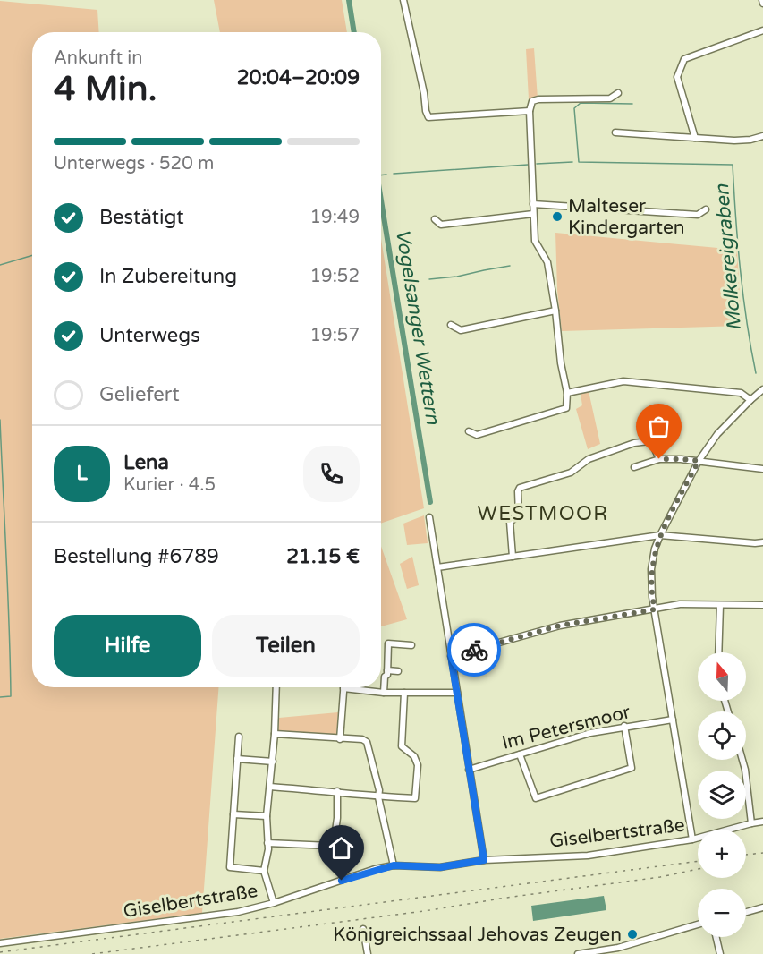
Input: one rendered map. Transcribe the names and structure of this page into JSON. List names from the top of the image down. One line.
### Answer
{"streets":{"street":["Im Petersmoor","Giselbertstraße"]},"districts":["WESTMOOR"],"water":["Molkereigraben","Vogelsanger Wettern"],"places":["Malteser Kindergarten","Königreichssaal Jehovas Zeugen"],"north":"top","page":{"heading":["4 Min.","Ankunft in","20:04–20:09"],"panel":["Lena","Kurier · 4.5","Bestellung #6789","21.15 €"],"bar":"Unterwegs · 520 m","list":[["Bestätigt","19:49"],["In Zubereitung","19:52"],["Unterwegs","19:57"],"Geliefert"],"round":"L","buttons":["Hilfe","Teilen"],"map_buttons":["+","−"]}}
